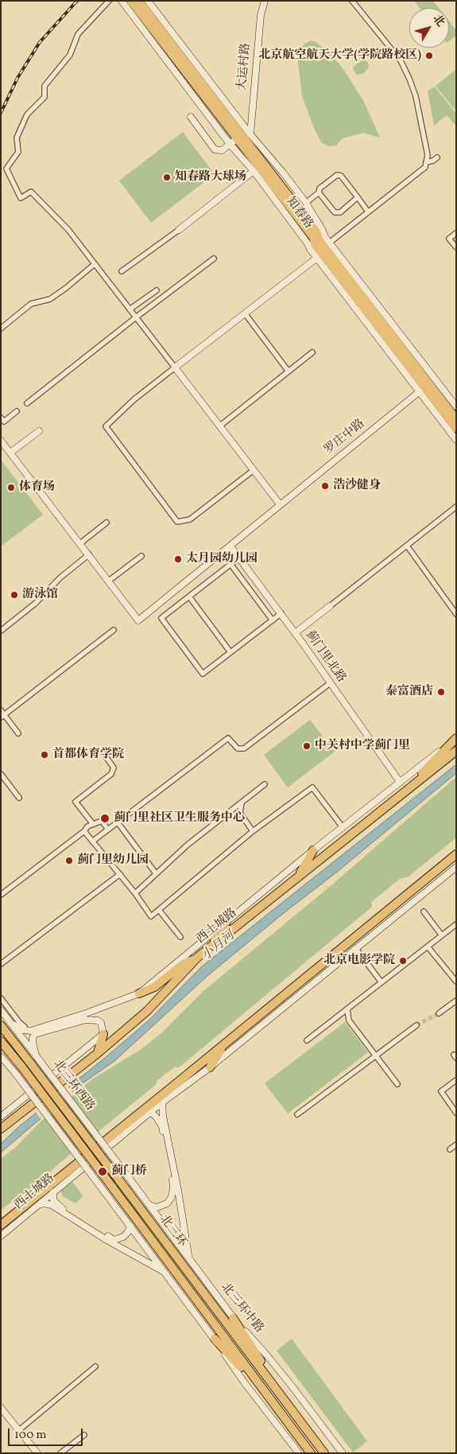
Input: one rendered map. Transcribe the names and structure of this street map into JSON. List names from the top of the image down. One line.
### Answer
{"streets":{"highway":["西土城路","北三环"],"main road":["知春路"],"street":["大运村路","罗庄中路","蓟门里北路","北三环西路","北三环中路"]},"crossings":[["大运村路","知春路"],["知春路","罗庄中路"],["罗庄中路","蓟门里北路"],["蓟门里北路","西土城路"],["西土城路","北三环西路"],["北三环西路","北三环中路"]],"water":["小月河"],"places":["北京航空航天大学(学院路校区)","知春路大球场","浩沙健身","体育场","太月园幼儿园","游泳馆","泰富酒店","中关村中学蓟门里","首都体育学院","蓟门里社区卫生服务中心","蓟门里幼儿园","北京电影学院","蓟门桥"],"scale_bar":"100 m","north":"top right"}
